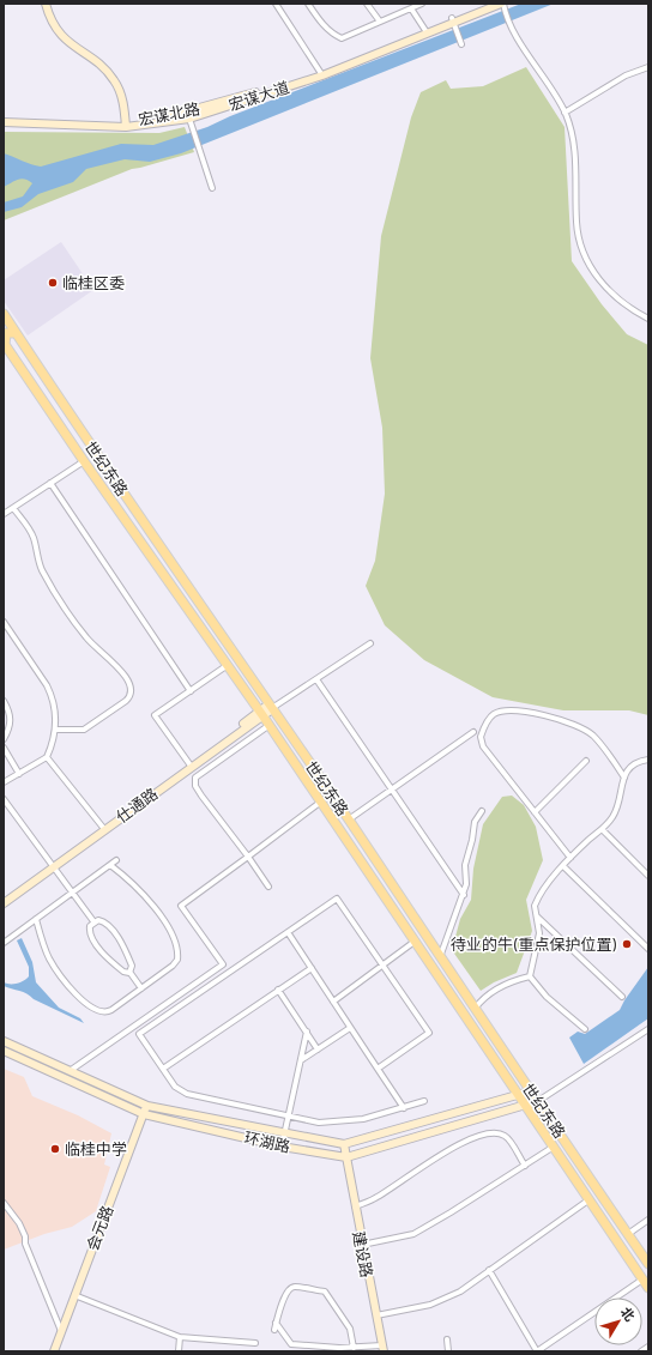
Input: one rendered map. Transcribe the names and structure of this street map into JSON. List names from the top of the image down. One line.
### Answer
{"streets":{"main road":["宏谋大道","宏谋北路","世纪东路","仕通路","环湖路","会元路","建设路"]},"crossings":[["宏谋大道","宏谋北路"],["世纪东路","仕通路"],["世纪东路","环湖路"],["环湖路","会元路"],["环湖路","建设路"]],"places":["临桂区委","待业的牛(重点保护位置)","临桂中学"],"north":"top right"}
